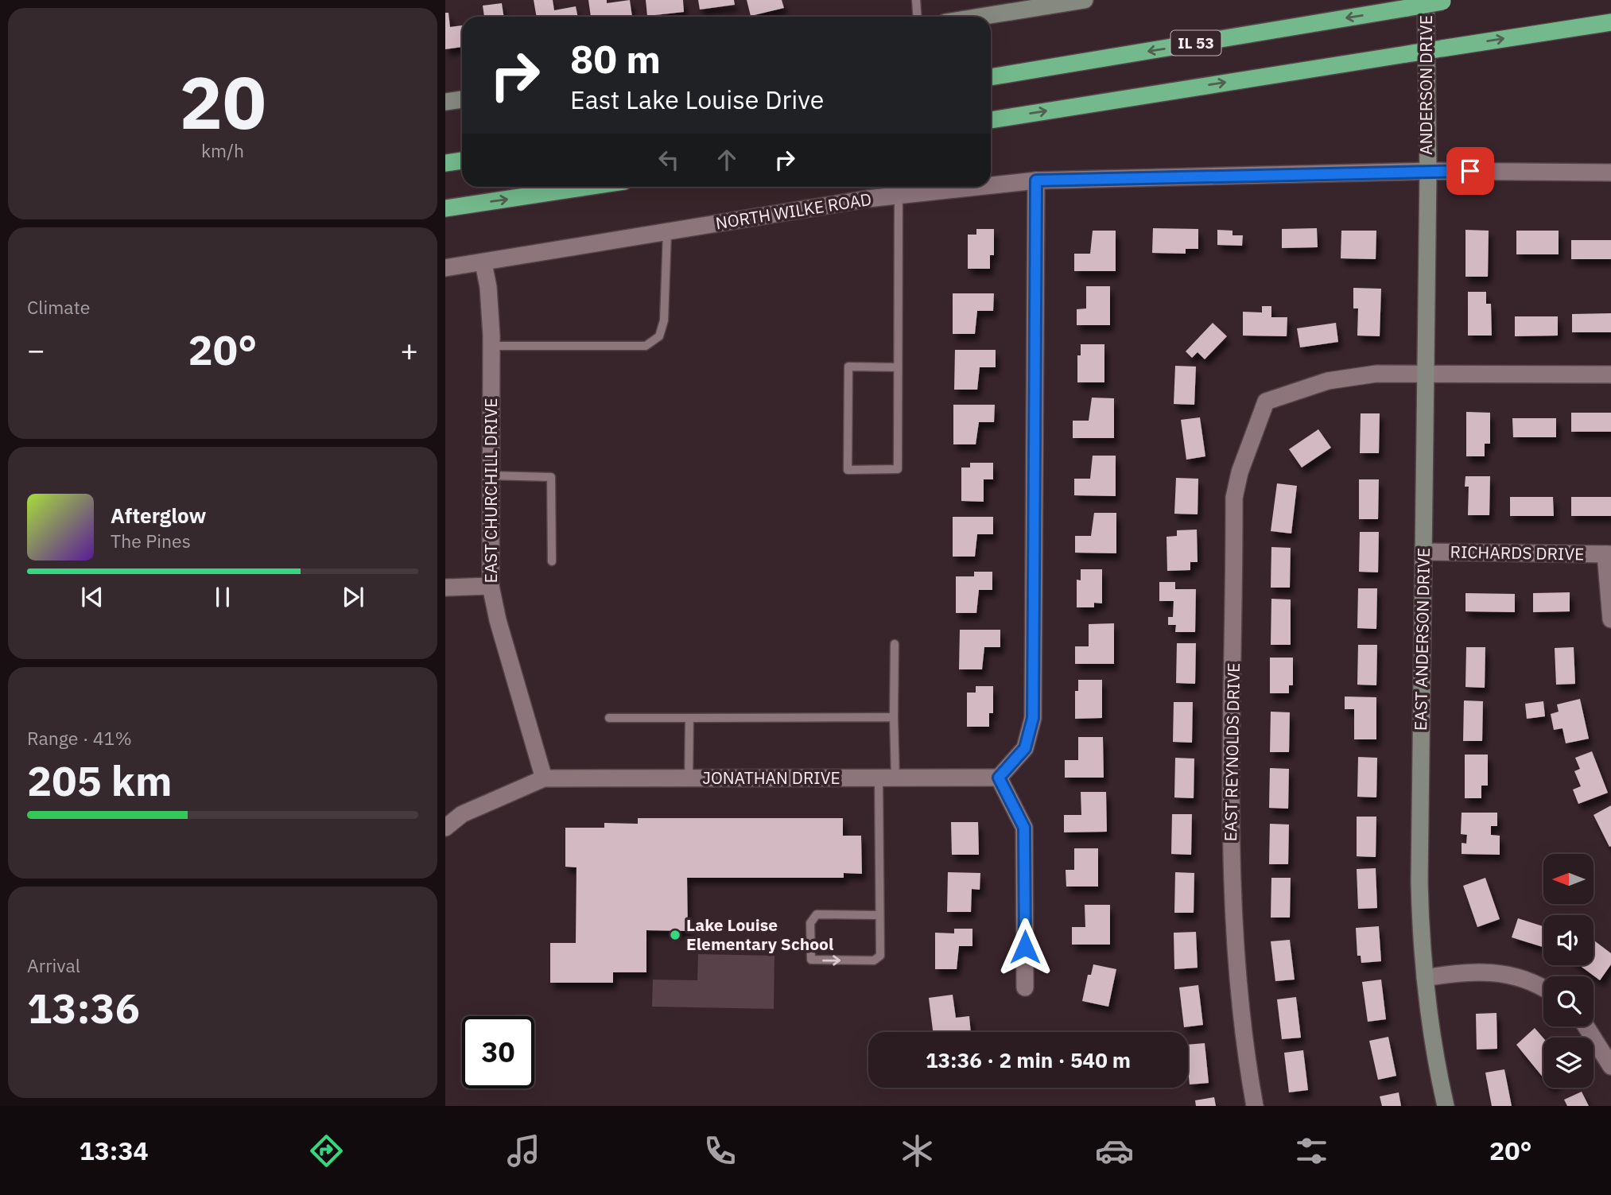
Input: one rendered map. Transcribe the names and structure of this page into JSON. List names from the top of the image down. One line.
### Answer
{"streets":{"highway":["IL 53"],"street":["ANDERSON DRIVE","NORTH WILKE ROAD","EAST CHURCHILL DRIVE","RICHARDS DRIVE","EAST ANDERSON DRIVE","EAST REYNOLDS DRIVE","JONATHAN DRIVE"]},"crossings":[["IL 53","ANDERSON DRIVE"],["ANDERSON DRIVE","NORTH WILKE ROAD"],["ANDERSON DRIVE","EAST ANDERSON DRIVE"],["NORTH WILKE ROAD","EAST CHURCHILL DRIVE"],["NORTH WILKE ROAD","EAST ANDERSON DRIVE"],["EAST CHURCHILL DRIVE","JONATHAN DRIVE"],["RICHARDS DRIVE","EAST ANDERSON DRIVE"],["EAST ANDERSON DRIVE","EAST REYNOLDS DRIVE"]],"places":["Lake Louise Elementary School"],"north":"left","page":{"tile":[["20","km/h"],"Climate",["Range · 41%","205 km"],["Arrival","13:36"]],"turn":["80 m","East Lake Louise Drive"],"heat":["−","20°","+"],"song":["Afterglow","The Pines"],"limit":"30","trip":"13:36 · 2 min · 540 m","tabs":["13:34","20°"]}}
